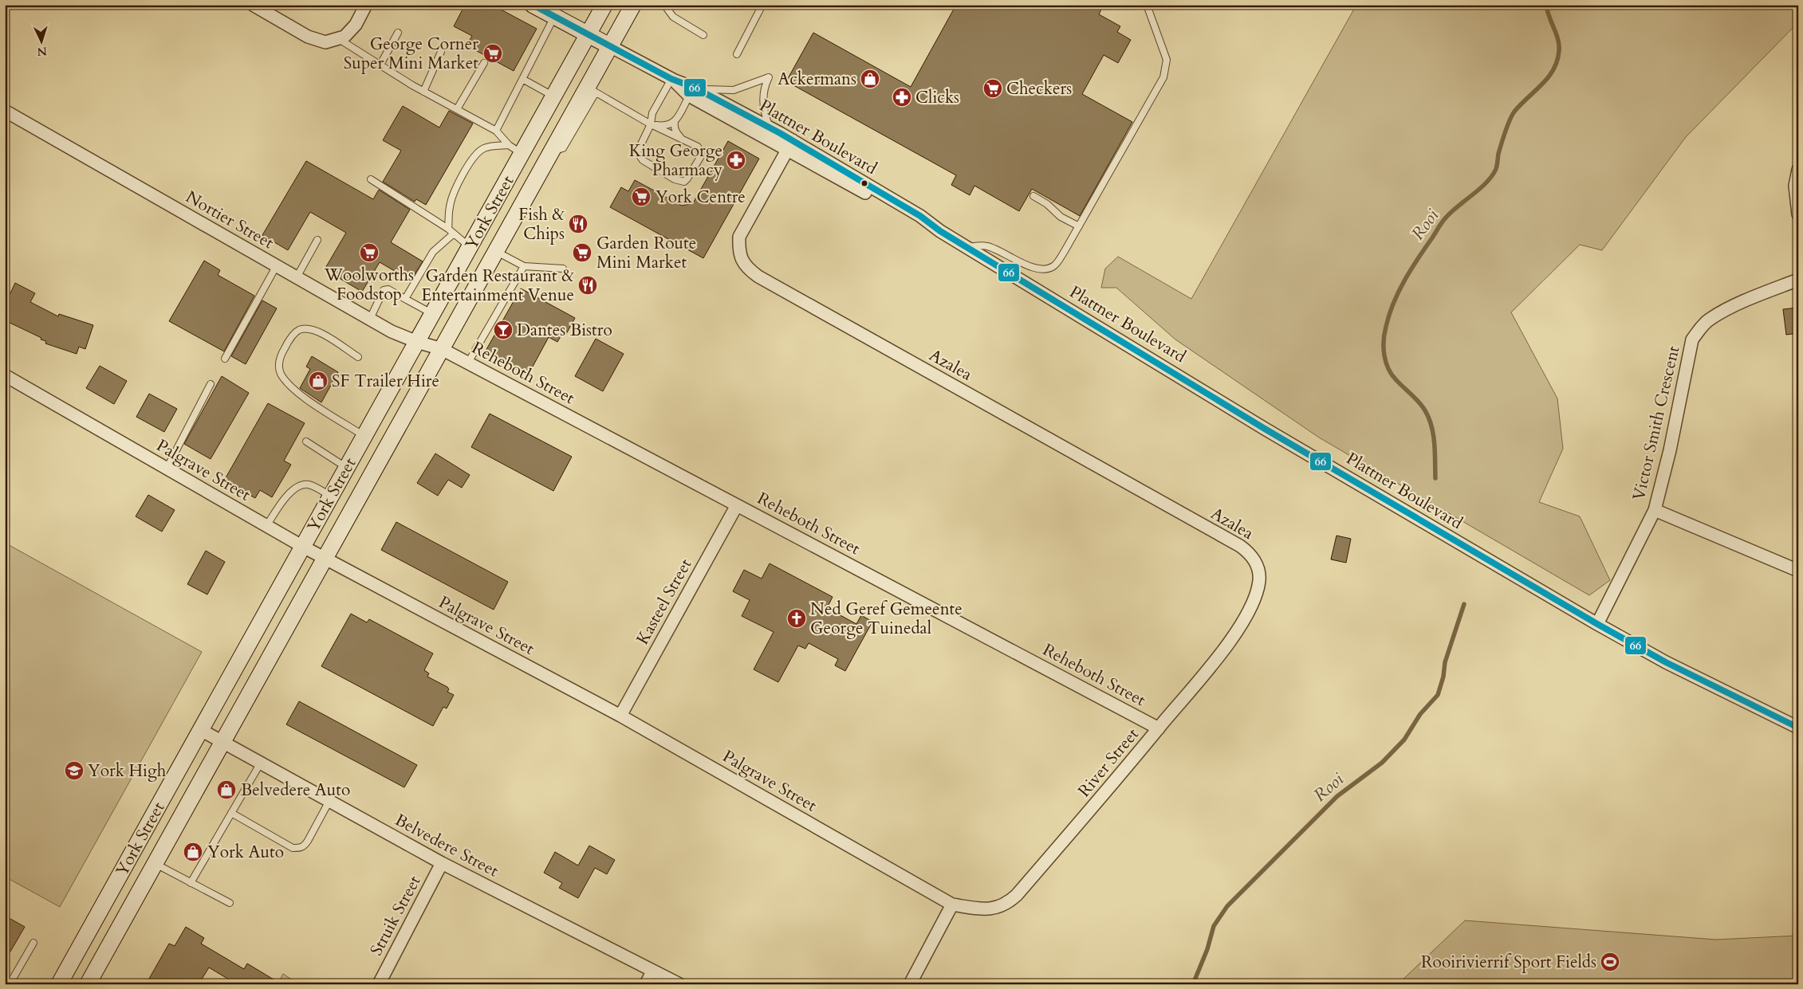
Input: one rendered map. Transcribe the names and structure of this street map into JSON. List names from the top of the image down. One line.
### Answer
{"streets":{"main road":["York Street"],"street":["Plattner Boulevard","Nortier Street","Azalea","Reheboth Street","Victor Smith Crescent","Palgrave Street","Kasteel Street","River Street","Belvedere Street","Struik Street"]},"crossings":[["Plattner Boulevard","York Street"],["Plattner Boulevard","Azalea"],["Plattner Boulevard","Victor Smith Crescent"],["York Street","Nortier Street"],["York Street","Reheboth Street"],["York Street","Palgrave Street"],["York Street","Belvedere Street"],["Nortier Street","Reheboth Street"],["Azalea","River Street"],["Reheboth Street","Kasteel Street"],["Reheboth Street","River Street"],["Palgrave Street","Kasteel Street"],["Palgrave Street","River Street"],["Belvedere Street","Struik Street"]],"water":["Rooi"],"places":{"supermarket":["George Corner Super Mini Market","Checkers","York Centre","Woolworths Foodstop","Garden Route Mini Market"],"shop":["Ackermans","SF Trailer Hire","Belvedere Auto","York Auto"],"pharmacy":["Clicks","King George Pharmacy"],"restaurant":["Fish & Chips","Garden Restaurant & Entertainment Venue"],"bar":["Dantes Bistro"],"church":["Ned Geref Gemeente George Tuinedal"],"school or university":["York High"],"sports":["Rooirivierrif Sport Fields"]},"lines":["transit line 66"],"north":"bottom"}
